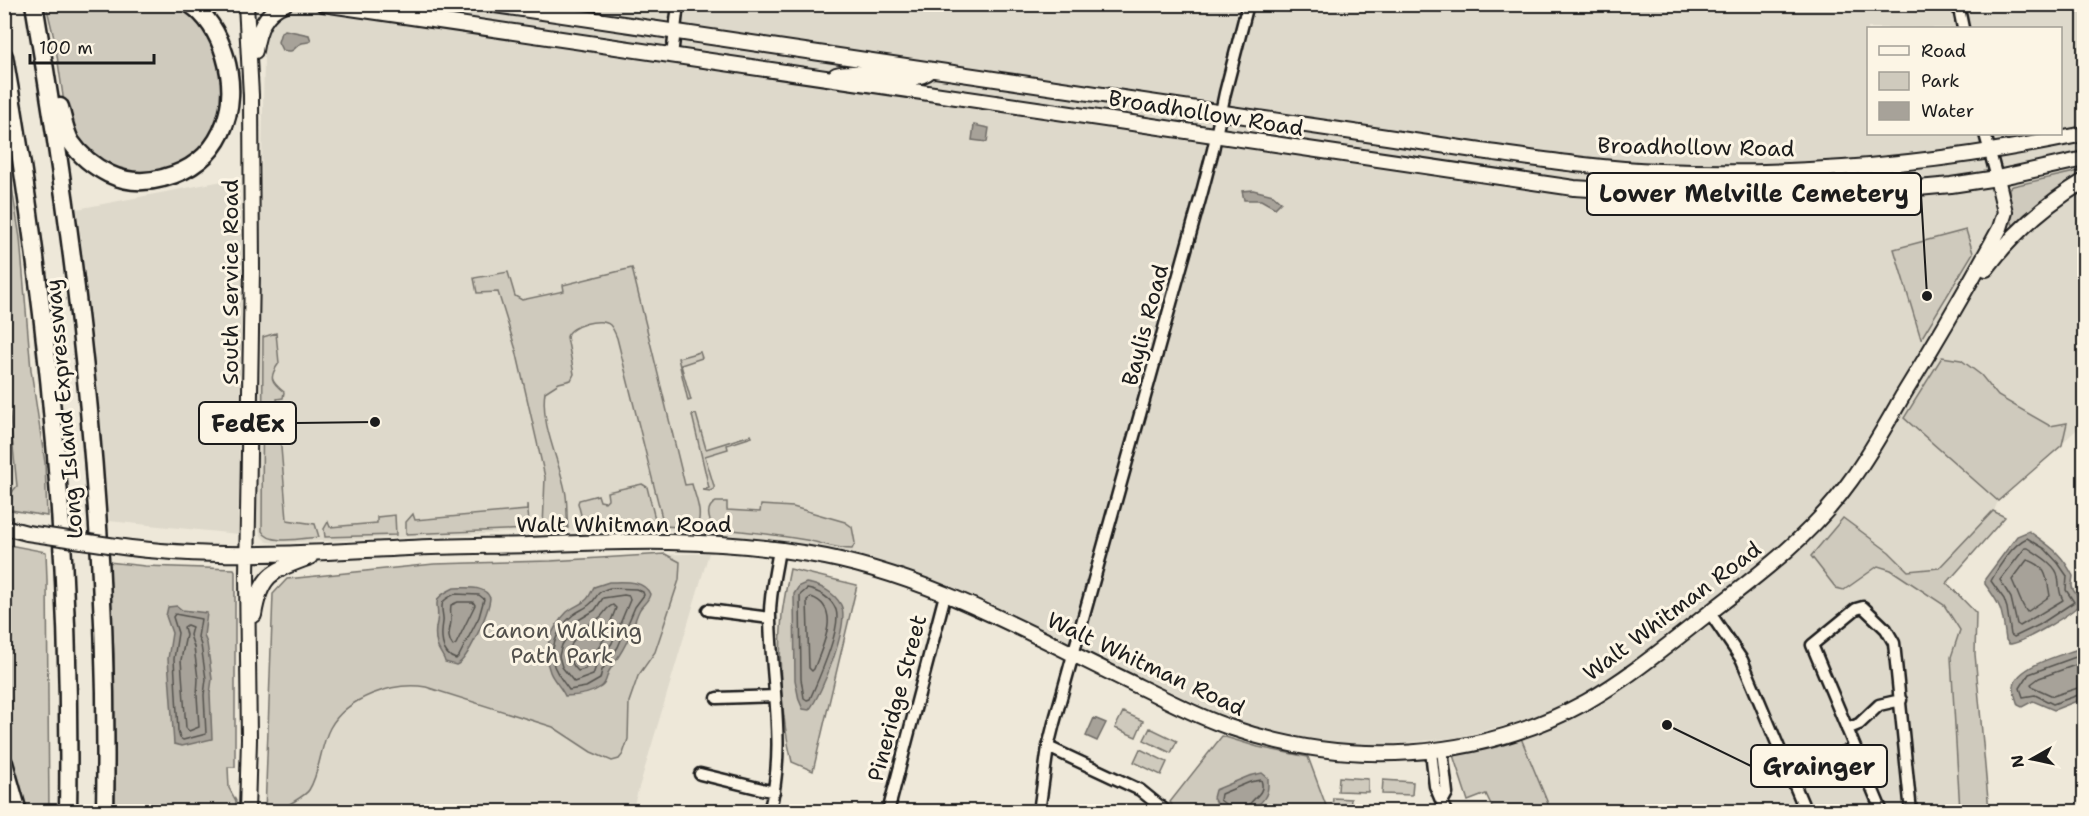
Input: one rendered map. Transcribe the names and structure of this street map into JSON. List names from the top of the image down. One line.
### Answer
{"streets":{"highway":["Long Island Expressway"],"main road":["Broadhollow Road","South Service Road","Walt Whitman Road"],"street":["Baylis Road","Pineridge Street"]},"crossings":[["Broadhollow Road","Baylis Road"],["Broadhollow Road","Walt Whitman Road"],["South Service Road","Walt Whitman Road"],["Baylis Road","Walt Whitman Road"],["Walt Whitman Road","Pineridge Street"]],"parks":["Canon Walking Path Park"],"places":["Lower Melville Cemetery","FedEx","Grainger"],"legend":["Road","Park","Water"],"scale_bar":"100 m","north":"left"}
